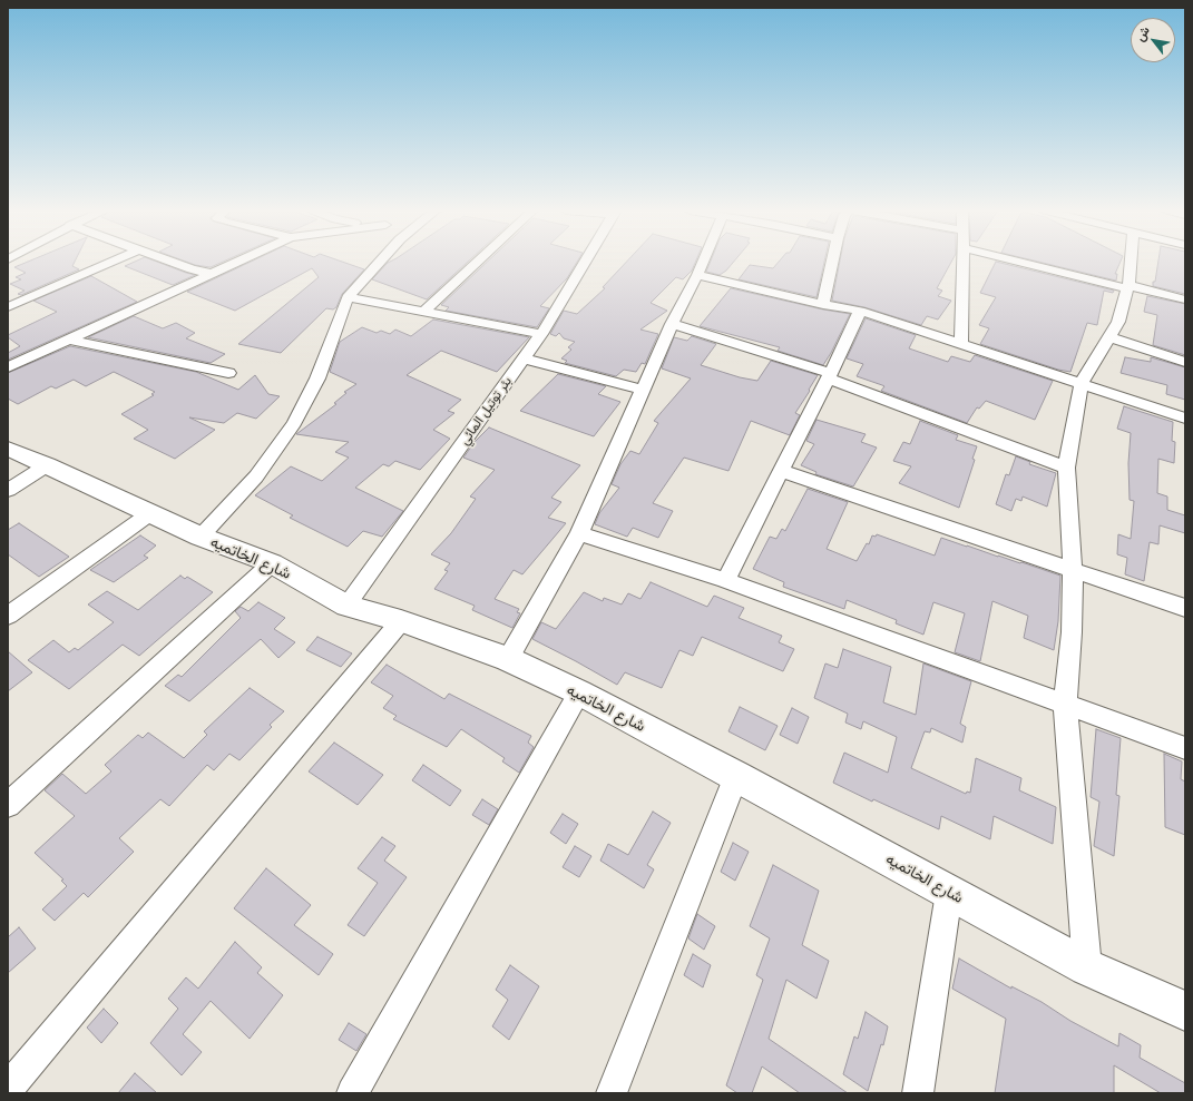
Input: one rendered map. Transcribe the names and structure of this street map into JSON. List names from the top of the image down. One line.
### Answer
{"streets":{"street":["بئر توتيل المائي","شارع الخاتميه"]},"crossings":[["بئر توتيل المائي","شارع الخاتميه"]],"north":"top left"}
